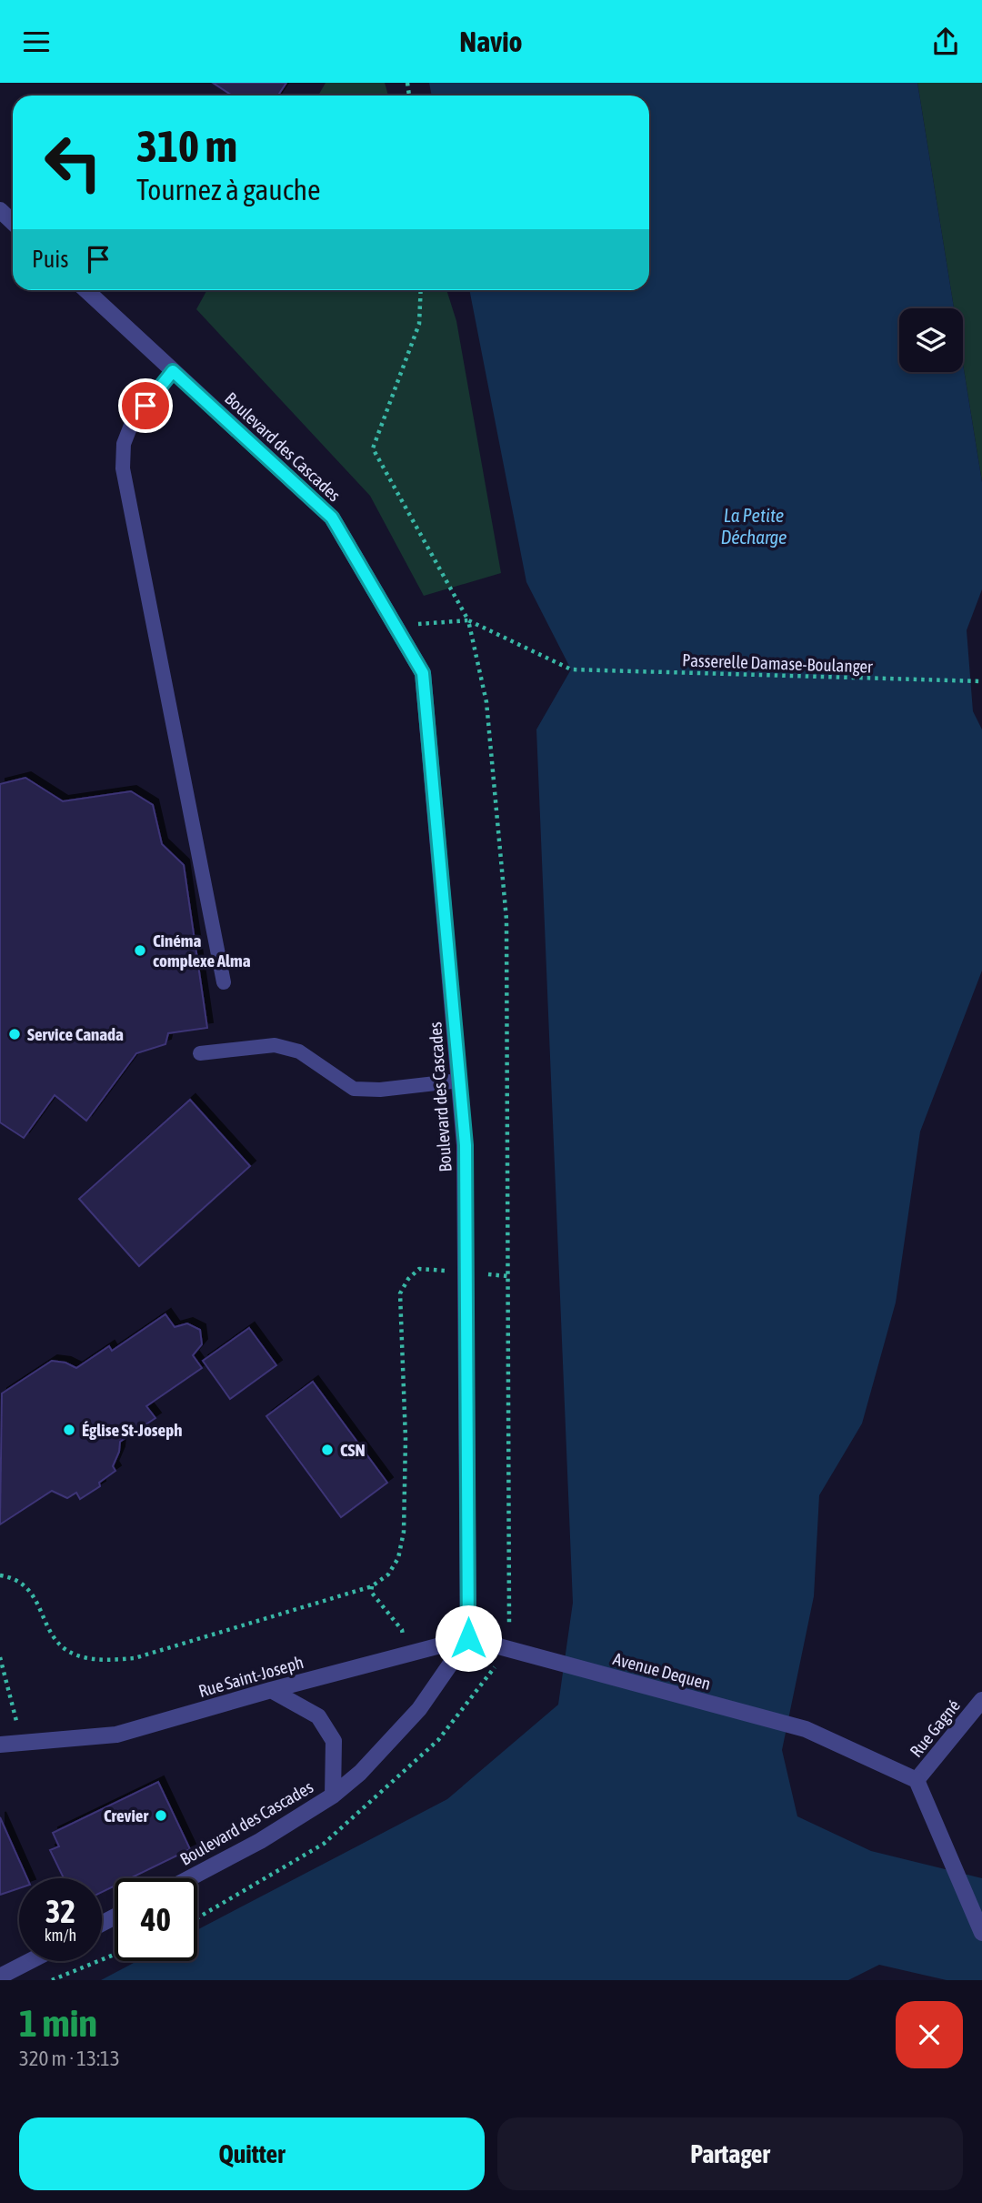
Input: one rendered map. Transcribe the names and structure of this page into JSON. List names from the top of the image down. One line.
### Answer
{"streets":{"street":["Boulevard des Cascades","Avenue Dequen","Rue Saint-Joseph","Rue Gagné"],"path":["Passerelle Damase-Boulanger"]},"crossings":[["Boulevard des Cascades","Rue Saint-Joseph"],["Avenue Dequen","Rue Saint-Joseph"],["Avenue Dequen","Rue Gagné"]],"water":["La Petite Décharge"],"places":["Cinéma complexe Alma","Service Canada","Église St-Joseph","CSN","Crevier"],"page":{"header":"Navio","turn":["310 m","Tournez à gauche"],"then":"Puis","speed":"32 km/h","limit":"40","heading":["1 min","320 m · 13:13"],"buttons":["Quitter","Partager"]}}
